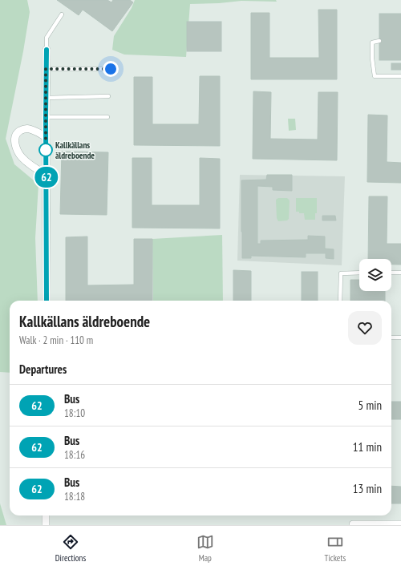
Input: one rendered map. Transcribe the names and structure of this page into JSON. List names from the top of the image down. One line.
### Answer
{"places":["Kallkällans äldreboende"],"lines":["bus line 62"],"page":{"on_map":"62","heading":[["Kallkällans äldreboende","Walk · 2 min · 110 m"],"Departures"],"list":[{"mark":"62","name":"Bus","note":"18:10","value":"5 min"},{"mark":"62","name":"Bus","note":"18:16","value":"11 min"},{"mark":"62","name":"Bus","note":"18:18","value":"13 min"}],"tabs":["Directions","Map","Tickets"]}}
